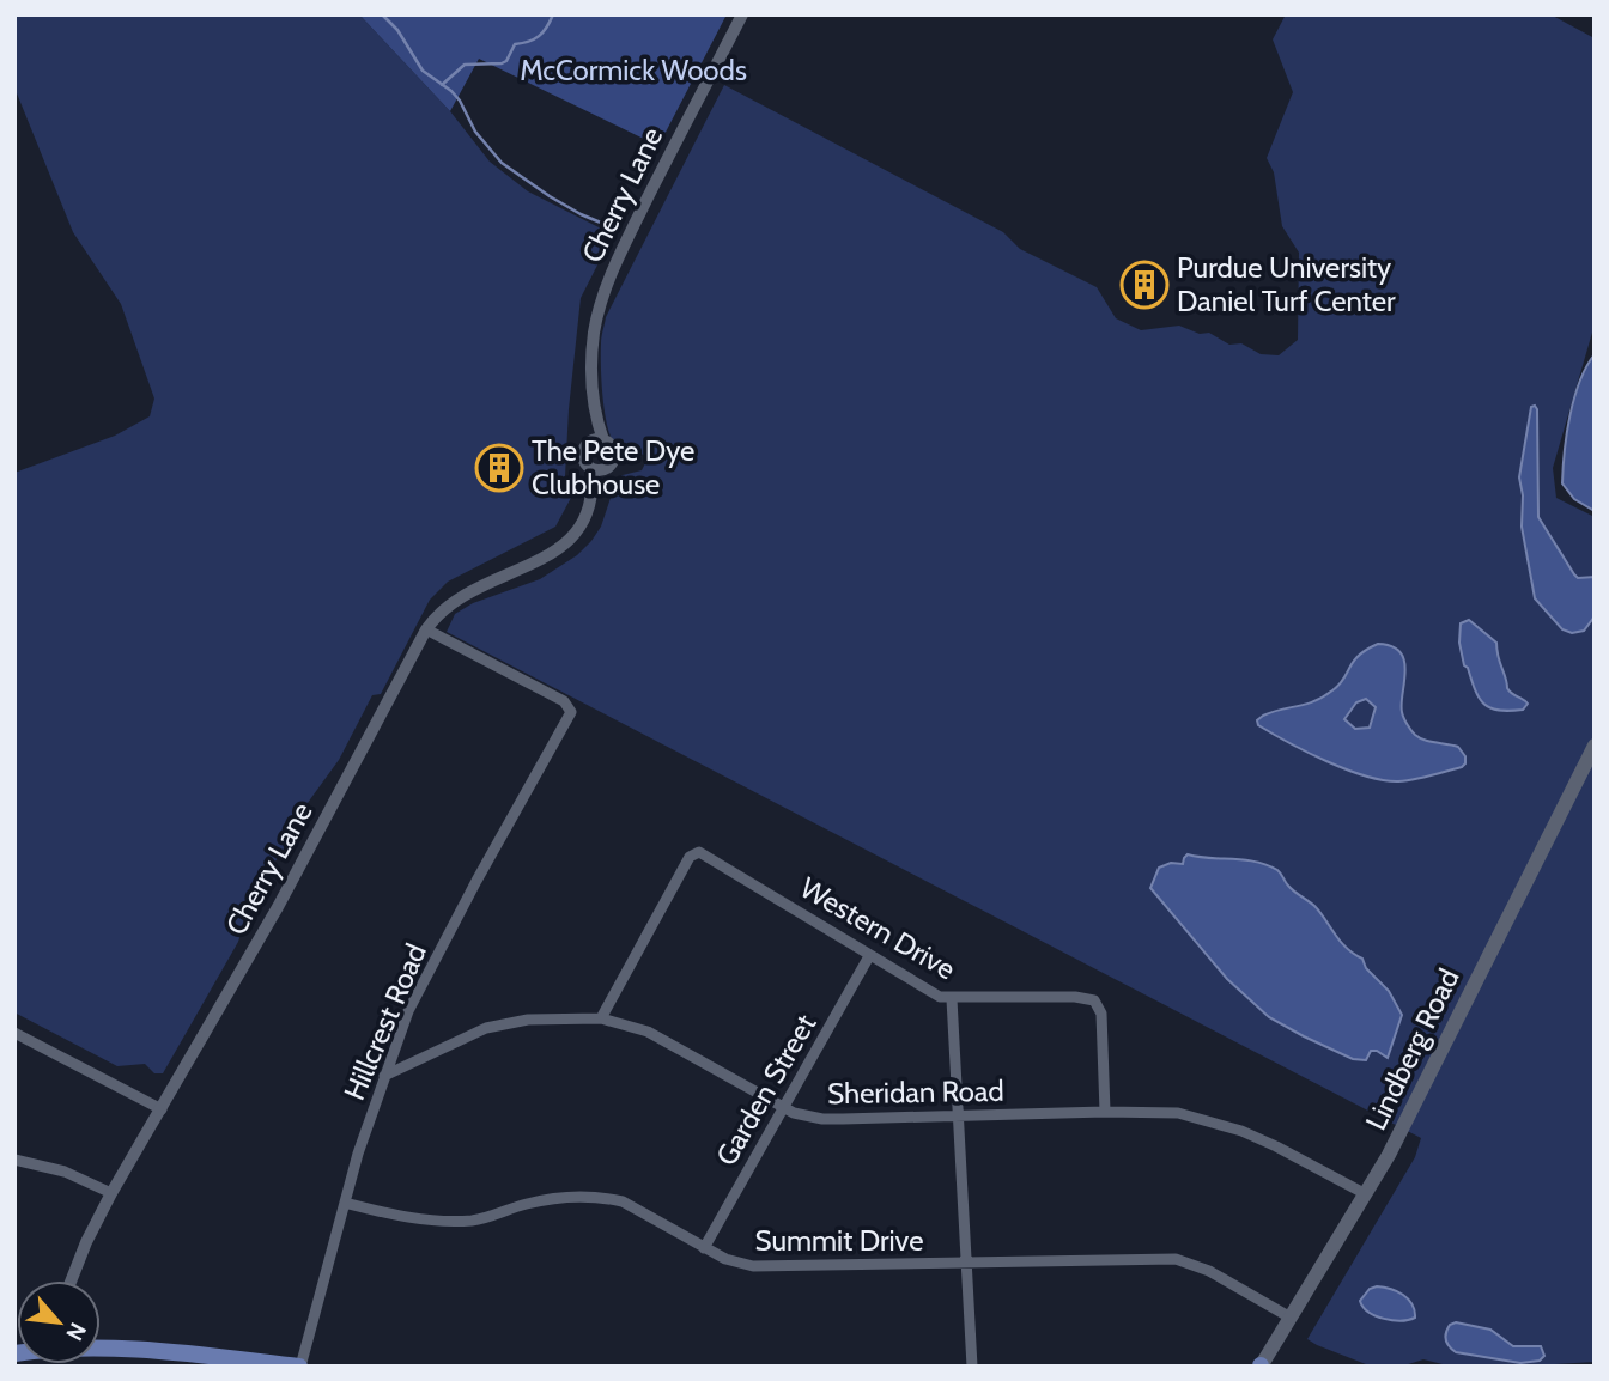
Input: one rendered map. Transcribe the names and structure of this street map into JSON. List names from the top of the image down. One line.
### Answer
{"streets":{"main road":["Lindberg Road"],"street":["Cherry Lane","Western Drive","Hillcrest Road","Garden Street","Sheridan Road","Summit Drive"]},"crossings":[["Cherry Lane","Hillcrest Road"],["Western Drive","Garden Street"],["Western Drive","Sheridan Road"],["Hillcrest Road","Sheridan Road"],["Hillcrest Road","Summit Drive"],["Lindberg Road","Sheridan Road"],["Lindberg Road","Summit Drive"],["Garden Street","Sheridan Road"],["Garden Street","Summit Drive"]],"parks":["McCormick Woods"],"places":{"building":["Purdue University Daniel Turf Center","The Pete Dye Clubhouse"]},"north":"bottom right"}
